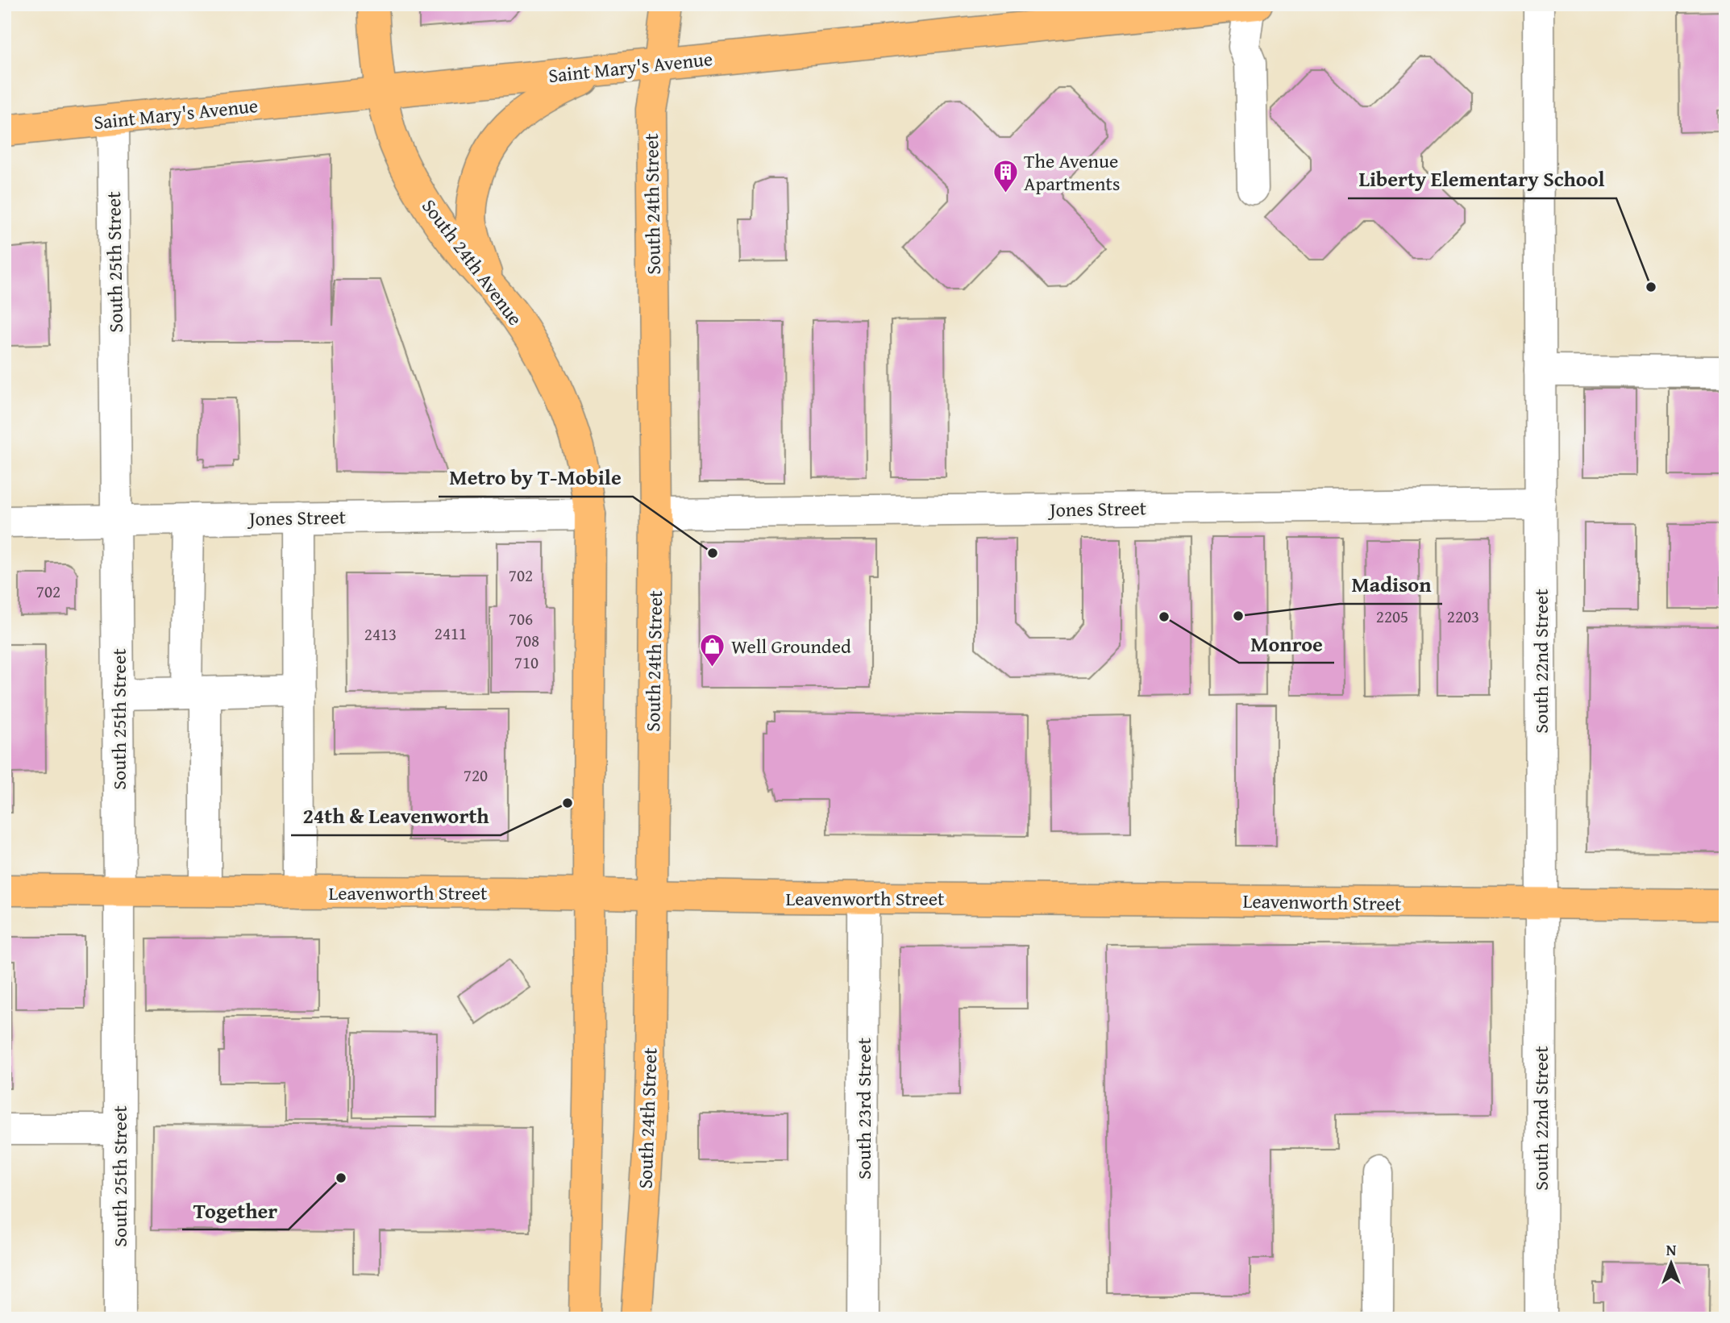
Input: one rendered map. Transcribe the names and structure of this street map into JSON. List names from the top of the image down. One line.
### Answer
{"streets":{"main road":["Saint Mary's Avenue","South 24th Street","South 24th Avenue","Leavenworth Street"],"street":["South 25th Street","Jones Street","South 22nd Street","South 23rd Street"]},"crossings":[["Saint Mary's Avenue","South 24th Street"],["Saint Mary's Avenue","South 25th Street"],["Saint Mary's Avenue","South 24th Avenue"],["South 24th Street","Jones Street"],["South 24th Street","Leavenworth Street"],["South 25th Street","Jones Street"],["South 25th Street","Leavenworth Street"],["South 24th Avenue","Jones Street"],["Jones Street","South 22nd Street"],["South 22nd Street","Leavenworth Street"],["Leavenworth Street","South 23rd Street"]],"places":{"building":["The Avenue Apartments"],"other":["Liberty Elementary School","Metro by T-Mobile","Madison","Monroe","24th & Leavenworth","Together"],"shop":["Well Grounded"]},"house_numbers":["702","702","2205","2203","706","2411","2413","708","710","720"],"north":"top"}
